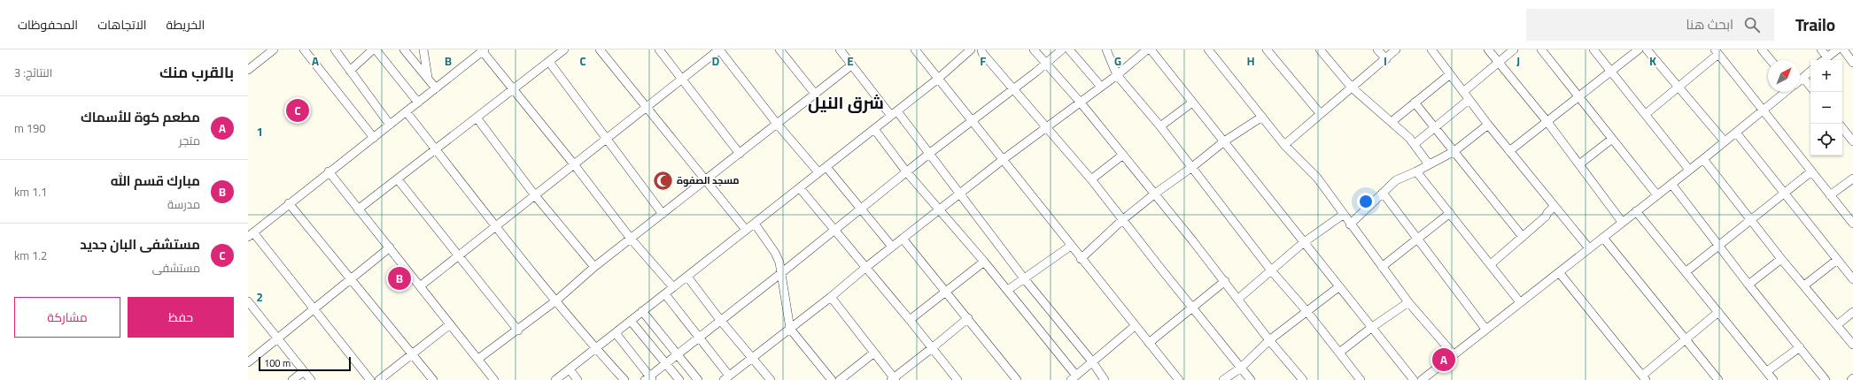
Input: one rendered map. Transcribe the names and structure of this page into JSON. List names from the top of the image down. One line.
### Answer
{"districts":["شرق النيل"],"places":{"mosque":["مسجد الصفوة"]},"scale_bar":"100 m","north":"top right","page":{"header":"Trailo","search":"ابحث هنا","nav":["الخريطة","الاتجاهات","المحفوظات"],"heading":["بالقرب منك","النتائج: 3"],"map_buttons":["+","−"],"list":[{"mark":"A","name":"مطعم كوة للأسماك","note":"متجر","value":"190 m"},{"mark":"B","name":"مبارك قسم الله","note":"مدرسة","value":"1.1 km"},{"mark":"C","name":"مستشفى البان جديد","note":"مستشفى","value":"1.2 km"}],"pins":["C","B","A"],"buttons":["حفظ","مشاركة"],"scale":"100 m"},"grid":{"columns":["A","B","C","D","E","F","G","H","I","J","K"],"rows":["1","2"]}}
